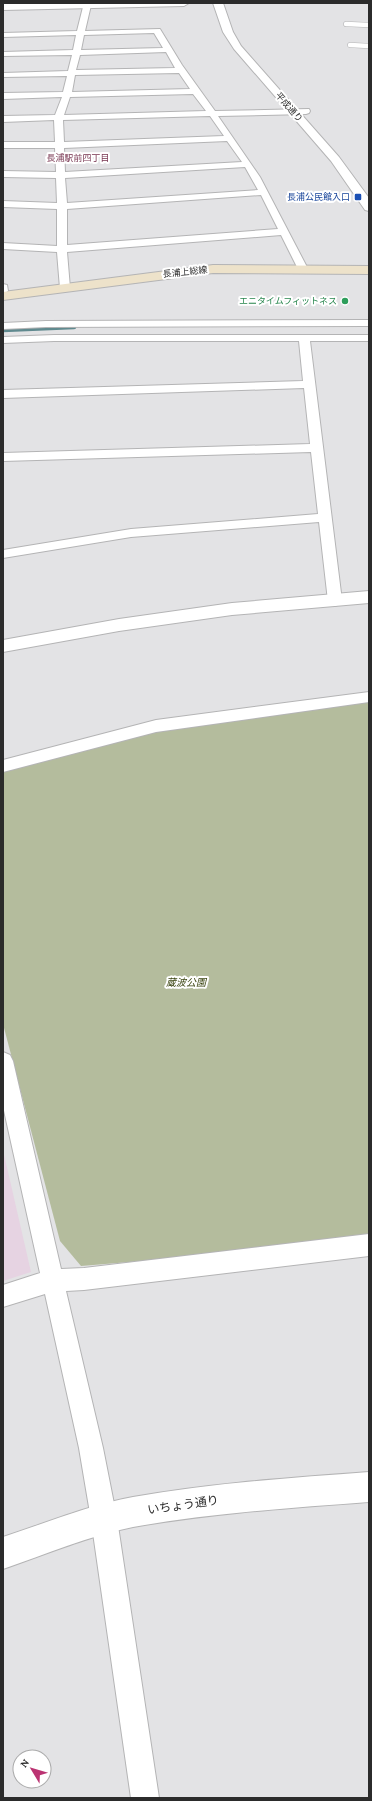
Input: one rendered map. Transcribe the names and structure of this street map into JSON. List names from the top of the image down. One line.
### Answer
{"streets":{"main road":["長浦上総線"],"street":["平成通り","いちょう通り"]},"districts":["長浦駅前四丁目"],"parks":["蔵波公園"],"places":{"transit":["長浦公民館入口"],"other":["エニタイムフィットネス"]},"north":"top left"}
